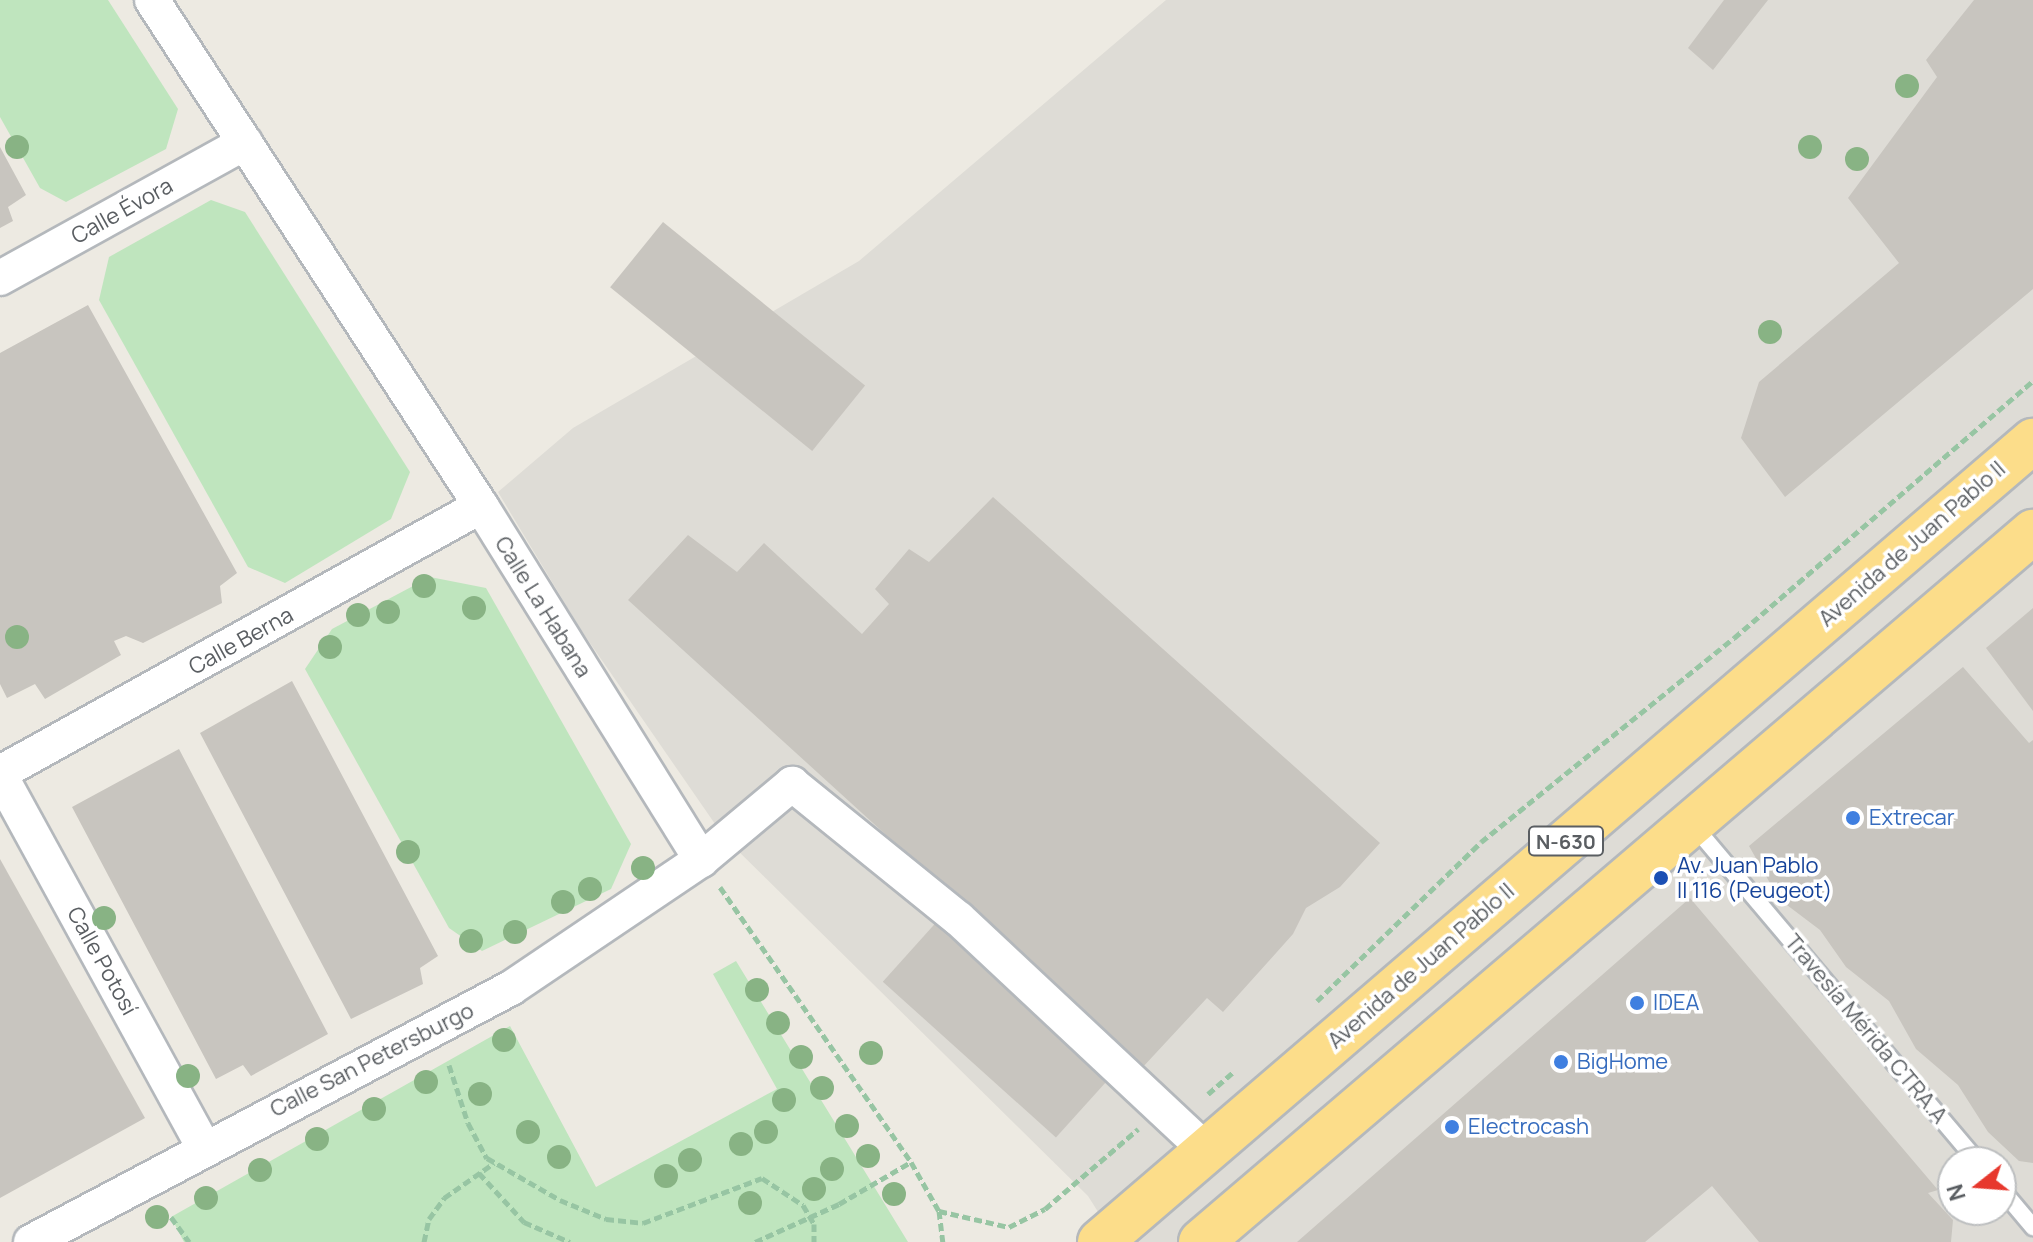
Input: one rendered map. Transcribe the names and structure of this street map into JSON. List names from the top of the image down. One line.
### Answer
{"streets":{"highway":["Avenida de Juan Pablo II","N-630"],"street":["Calle Évora","Calle La Habana","Calle Berna","Calle Potosí","Calle San Petersburgo"],"lane":["Travesía Mérida CTRA.A"]},"crossings":[["Calle Évora","Calle La Habana"],["Avenida de Juan Pablo II","Calle San Petersburgo"],["Calle La Habana","Calle Berna"],["Calle La Habana","Calle San Petersburgo"],["Calle Berna","Calle Potosí"],["N-630","Travesía Mérida CTRA.A"],["Calle Potosí","Calle San Petersburgo"]],"places":["Extrecar","Av. Juan Pablo II 116 (Peugeot)","IDEA","BigHome","Electrocash"],"north":"left"}
